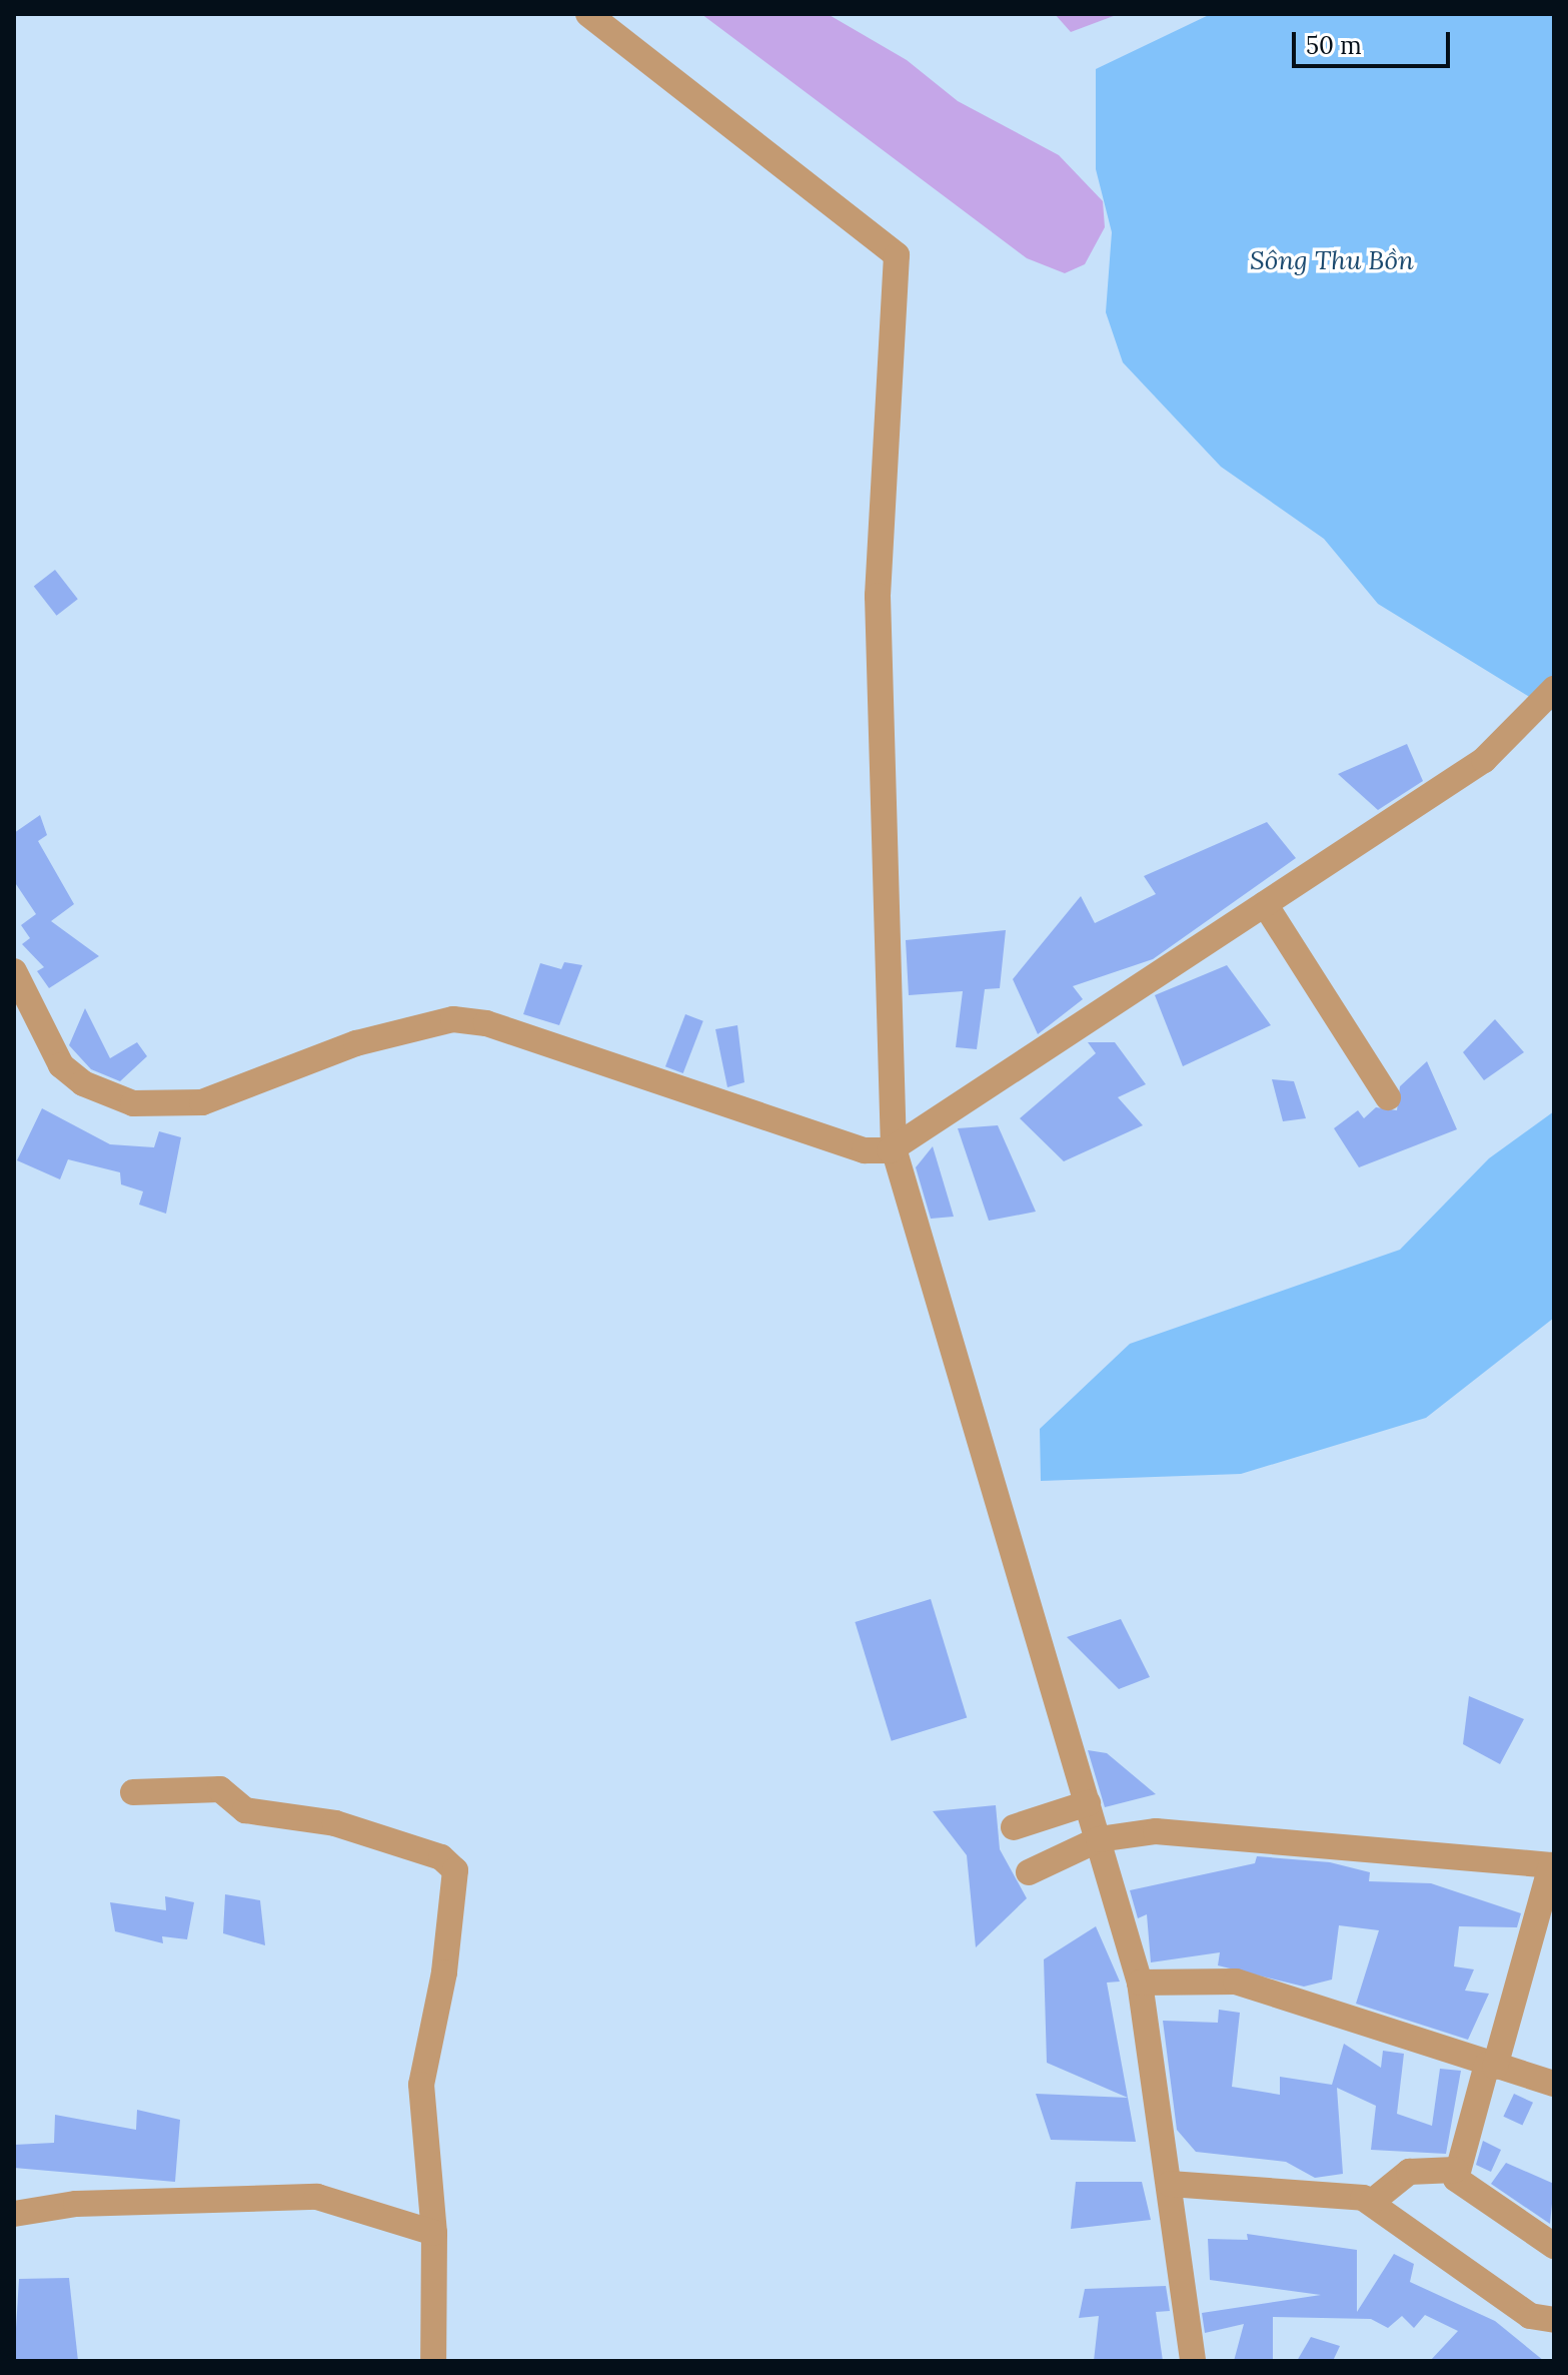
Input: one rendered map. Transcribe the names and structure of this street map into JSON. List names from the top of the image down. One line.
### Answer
{"water":["Sông Thu Bồn"],"scale_bar":"50 m"}
